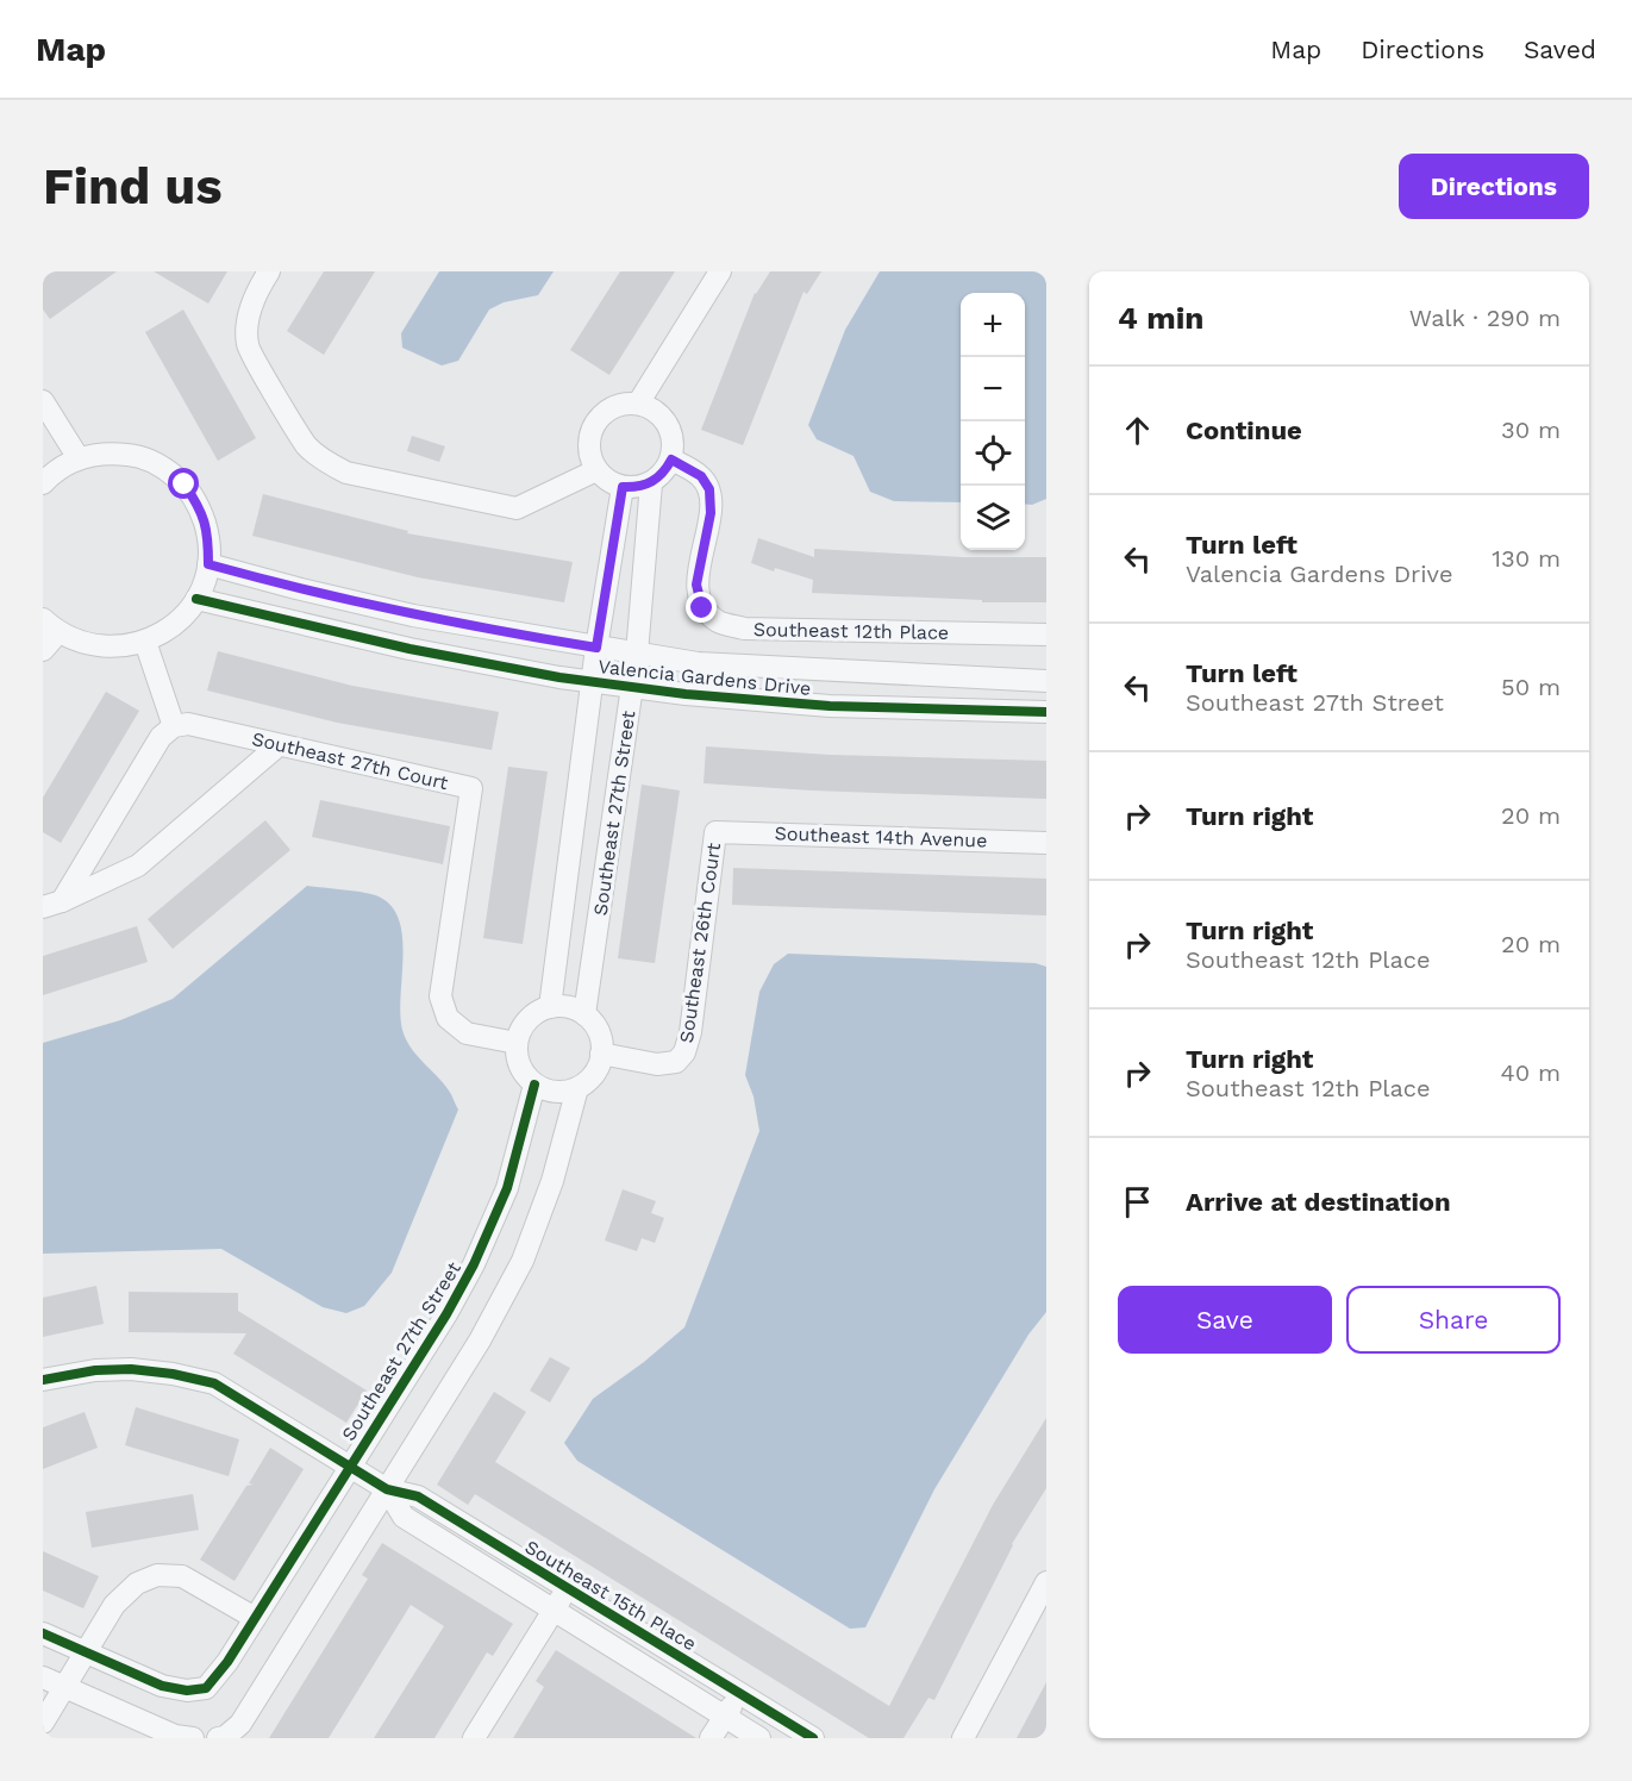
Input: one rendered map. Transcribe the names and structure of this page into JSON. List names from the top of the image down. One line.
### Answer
{"streets":{"street":["Southeast 12th Place","Valencia Gardens Drive","Southeast 27th Court","Southeast 27th Street","Southeast 14th Avenue","Southeast 26th Court","Southeast 15th Place"]},"crossings":[["Southeast 12th Place","Southeast 27th Street"],["Valencia Gardens Drive","Southeast 27th Street"],["Southeast 27th Court","Southeast 27th Street"],["Southeast 27th Court","Southeast 26th Court"],["Southeast 27th Street","Southeast 26th Court"],["Southeast 14th Avenue","Southeast 26th Court"]],"page":{"header":"Map","nav":["Map","Directions","Saved"],"buttons":["Directions",["Save","Share"]],"title":"Find us","heading":["4 min","Walk · 290 m"],"map_buttons":["+","−"],"list":[["Continue","30 m"],["Turn left","Valencia Gardens Drive","130 m"],["Turn left","Southeast 27th Street","50 m"],["Turn right","20 m"],["Turn right","Southeast 12th Place","20 m"],["Turn right","Southeast 12th Place","40 m"],"Arrive at destination"]}}
